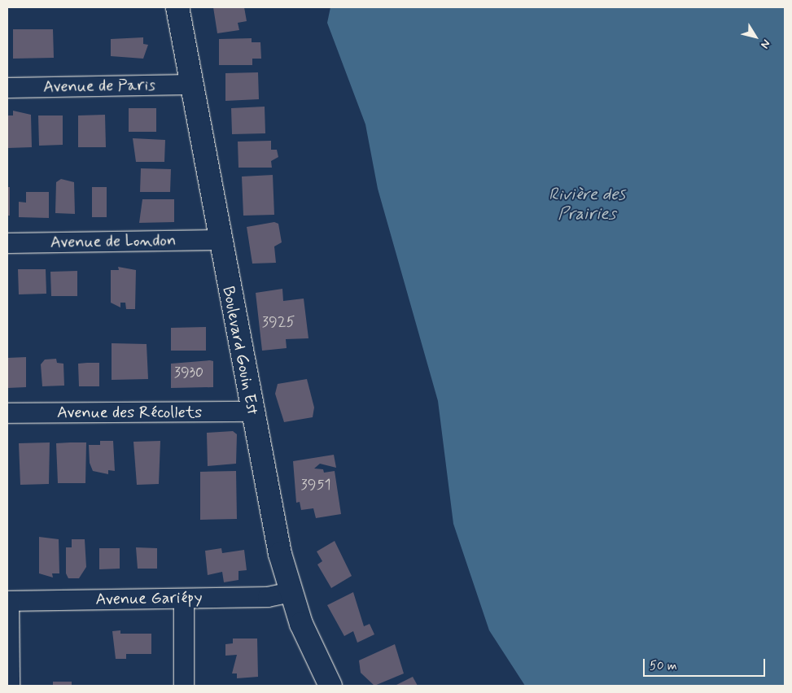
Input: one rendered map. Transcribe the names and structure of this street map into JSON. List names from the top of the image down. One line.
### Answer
{"streets":{"street":["Avenue de Paris","Avenue de London","Boulevard Gouin Est","Avenue des Récollets","Avenue Gariépy"]},"crossings":[["Avenue de Paris","Boulevard Gouin Est"],["Avenue de London","Boulevard Gouin Est"],["Boulevard Gouin Est","Avenue des Récollets"],["Boulevard Gouin Est","Avenue Gariépy"]],"water":["Rivière des Prairies"],"house_numbers":["3925","3930","3951"],"scale_bar":"50 m","north":"bottom right"}
